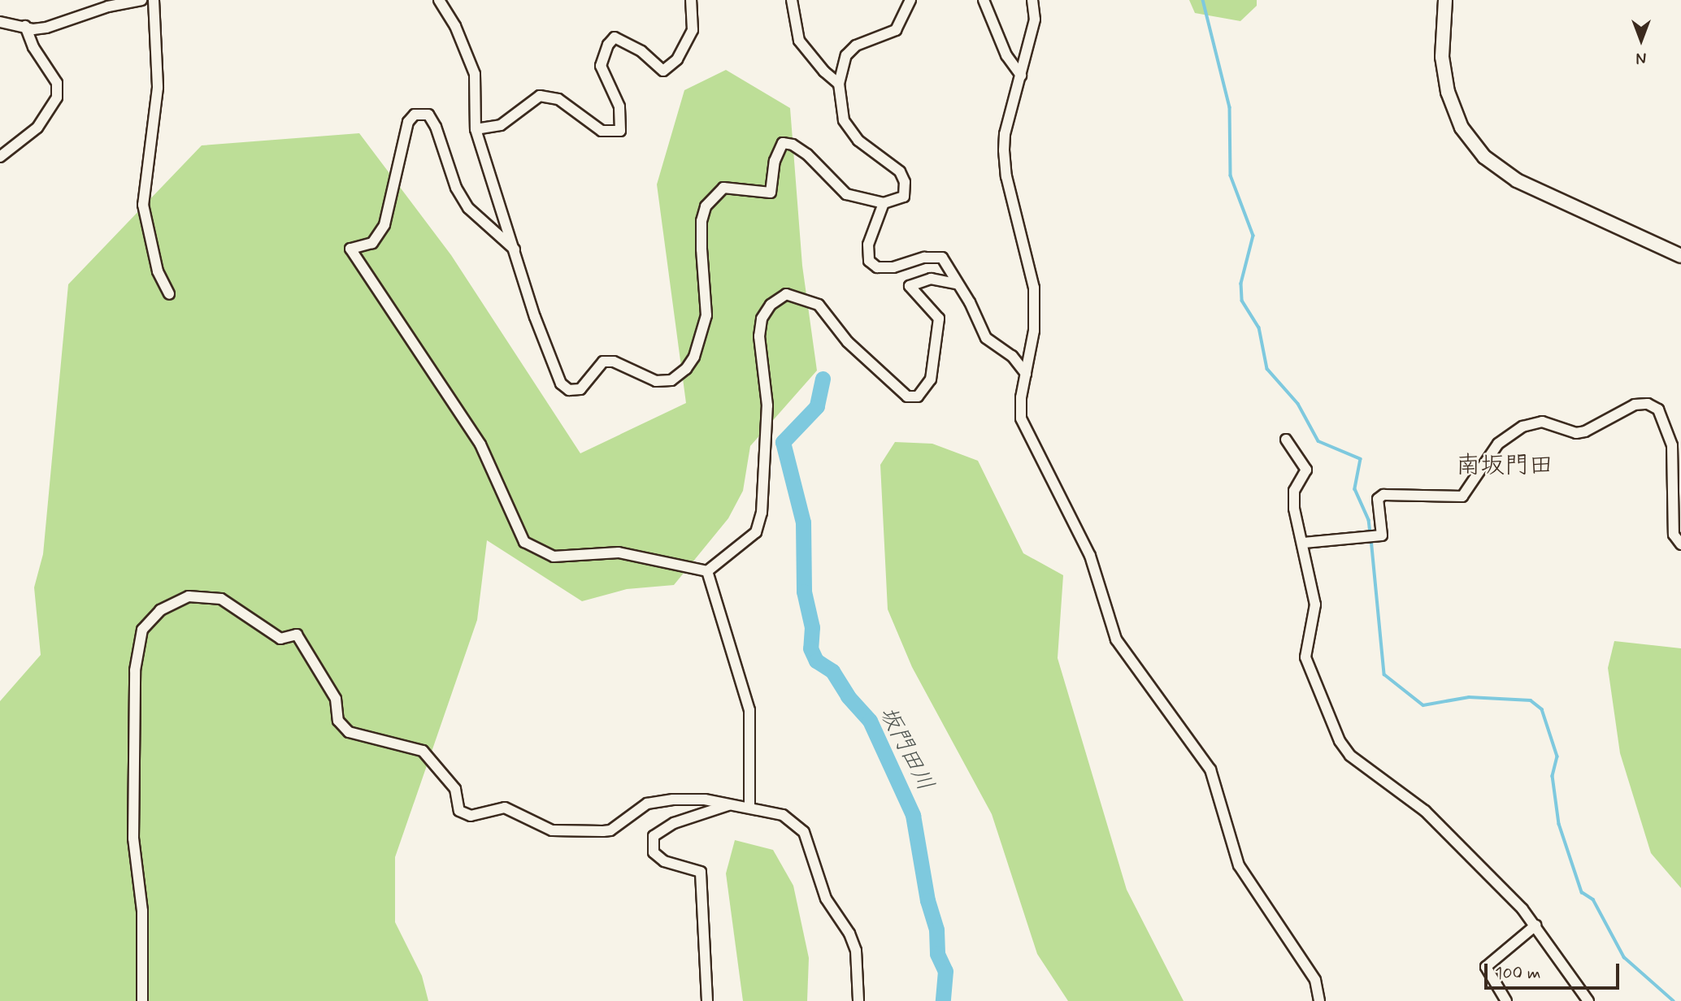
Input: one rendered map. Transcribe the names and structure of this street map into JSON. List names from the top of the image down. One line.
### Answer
{"districts":["南坂門田"],"water":["坂門田川"],"scale_bar":"100 m","north":"bottom"}
